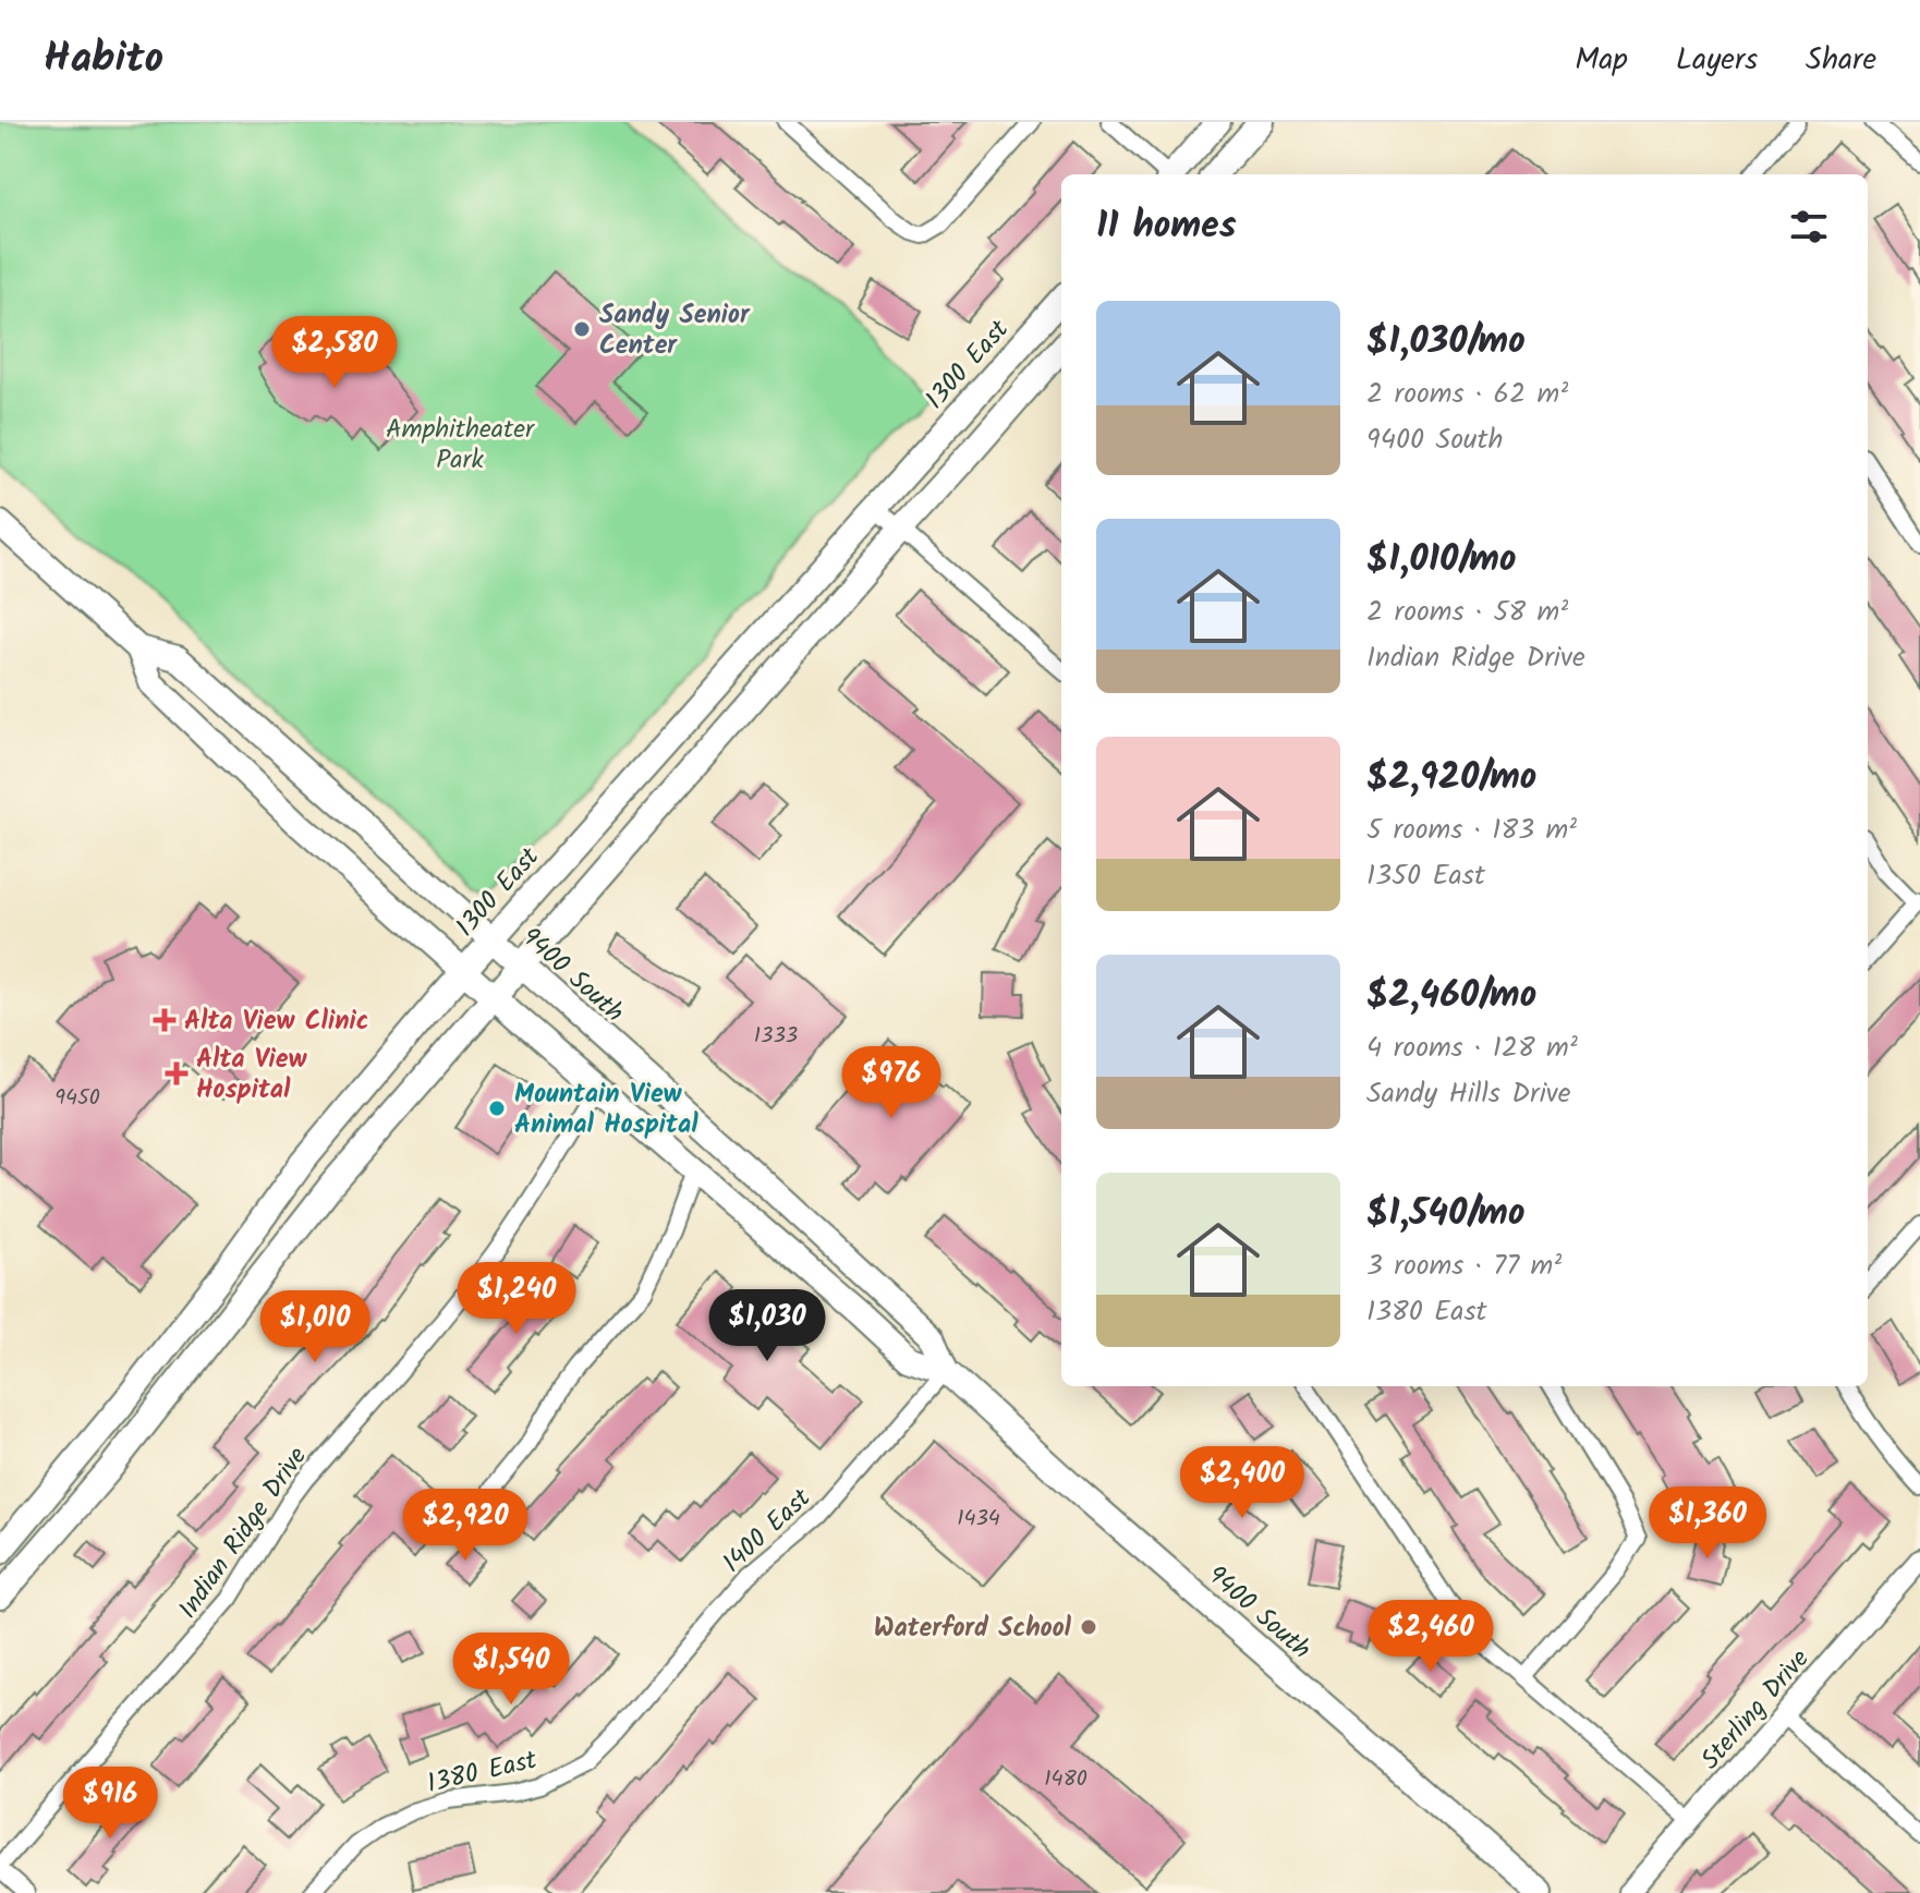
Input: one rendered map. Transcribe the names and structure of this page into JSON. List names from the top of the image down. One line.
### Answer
{"streets":{"main road":["1300 East","9400 South"],"street":["1400 East","Indian Ridge Drive","Sterling Drive","1380 East"]},"crossings":[["1300 East","9400 South"],["9400 South","1400 East"],["9400 South","Indian Ridge Drive"],["1400 East","1380 East"]],"parks":["Amphitheater Park"],"places":{"other":["Sandy Senior Center","Mountain View Animal Hospital","Waterford School"],"health":["Alta View Clinic","Alta View Hospital"]},"house_numbers":["1333","9450","1434","1480"],"page":{"header":"Habito","nav":["Map","Layers","Share"],"heading":"11 homes","list":[{"name":"$1,030/mo","note":"2 rooms · 62 m² · 9400 South"},{"name":"$1,010/mo","note":"2 rooms · 58 m² · Indian Ridge Drive"},{"name":"$2,920/mo","note":"5 rooms · 183 m² · 1350 East"},{"name":"$2,460/mo","note":"4 rooms · 128 m² · Sandy Hills Drive"},{"name":"$1,540/mo","note":"3 rooms · 77 m² · 1380 East"}],"price":["$2,580","$976","$1,240","$1,030","$1,010","$2,400","$1,360","$2,920","$2,460","$1,540","$916"]}}
